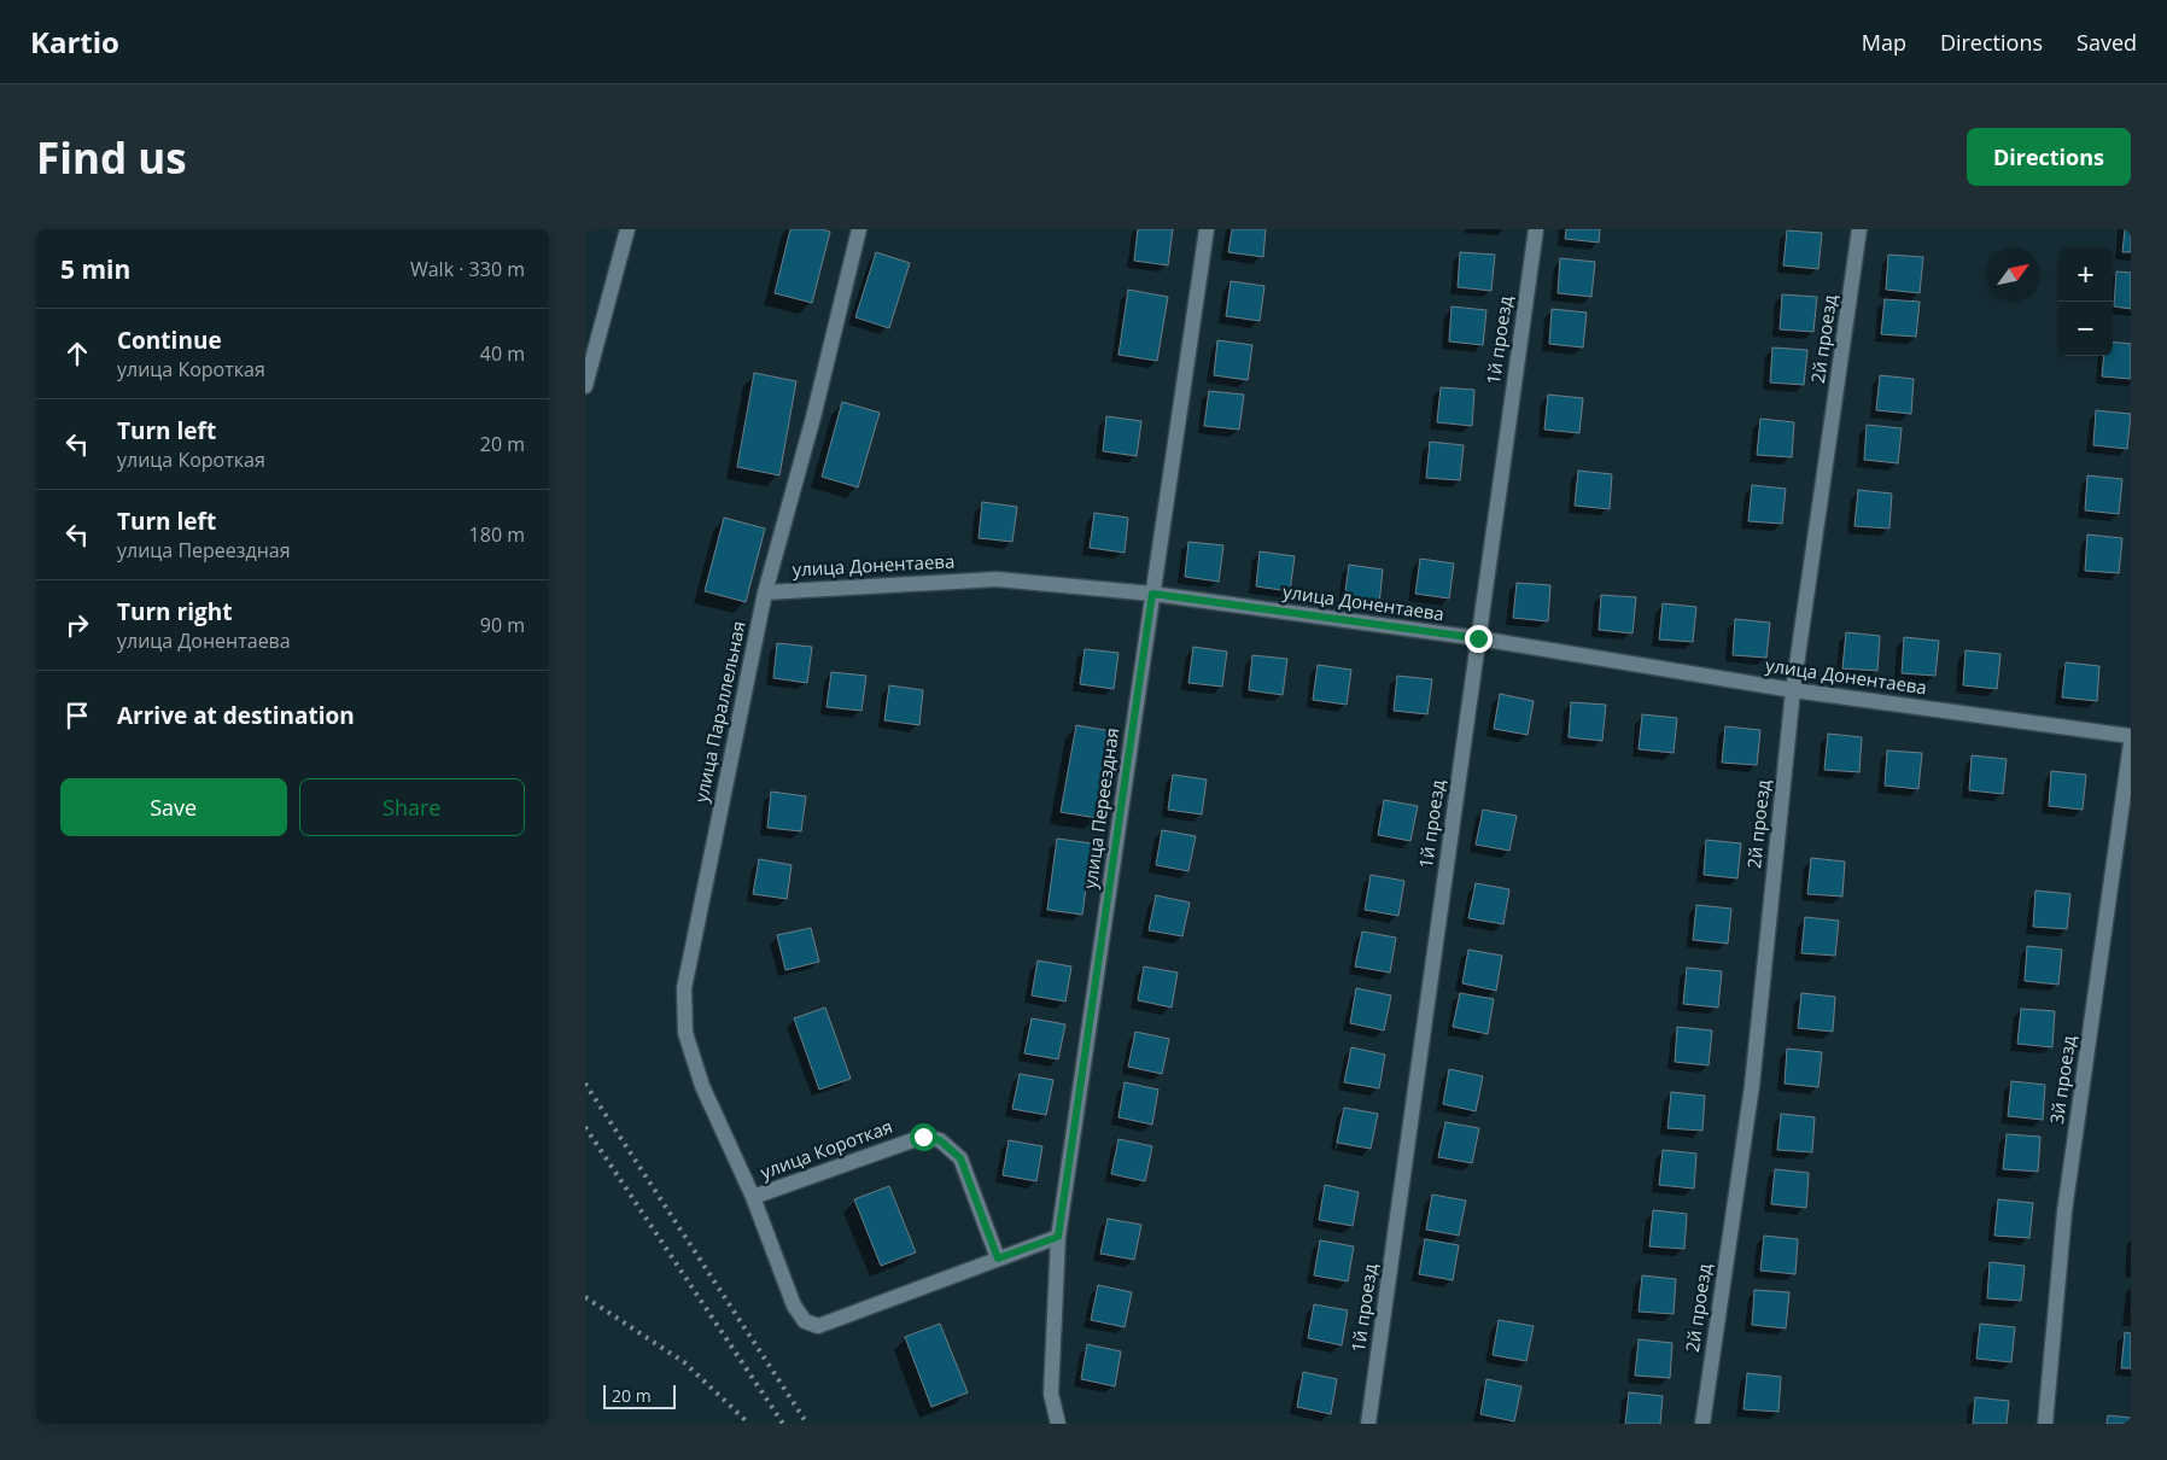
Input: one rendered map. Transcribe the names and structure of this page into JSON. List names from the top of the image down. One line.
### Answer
{"streets":{"street":["2й проезд","1й проезд","улица Донентаева","улица Параллельная","улица Переездная","3й проезд","улица Короткая"]},"crossings":[["2й проезд","улица Донентаева"],["1й проезд","улица Донентаева"],["улица Донентаева","улица Параллельная"],["улица Донентаева","улица Переездная"],["улица Параллельная","улица Короткая"],["улица Переездная","улица Короткая"]],"scale_bar":"20 m","north":"top right","page":{"header":"Kartio","nav":["Map","Directions","Saved"],"buttons":["Directions",["Save","Share"]],"title":"Find us","heading":["5 min","Walk · 330 m"],"map_buttons":["+","−"],"list":[["Continue","улица Короткая","40 m"],["Turn left","улица Короткая","20 m"],["Turn left","улица Переездная","180 m"],["Turn right","улица Донентаева","90 m"],"Arrive at destination"],"scale":"20 m"}}
